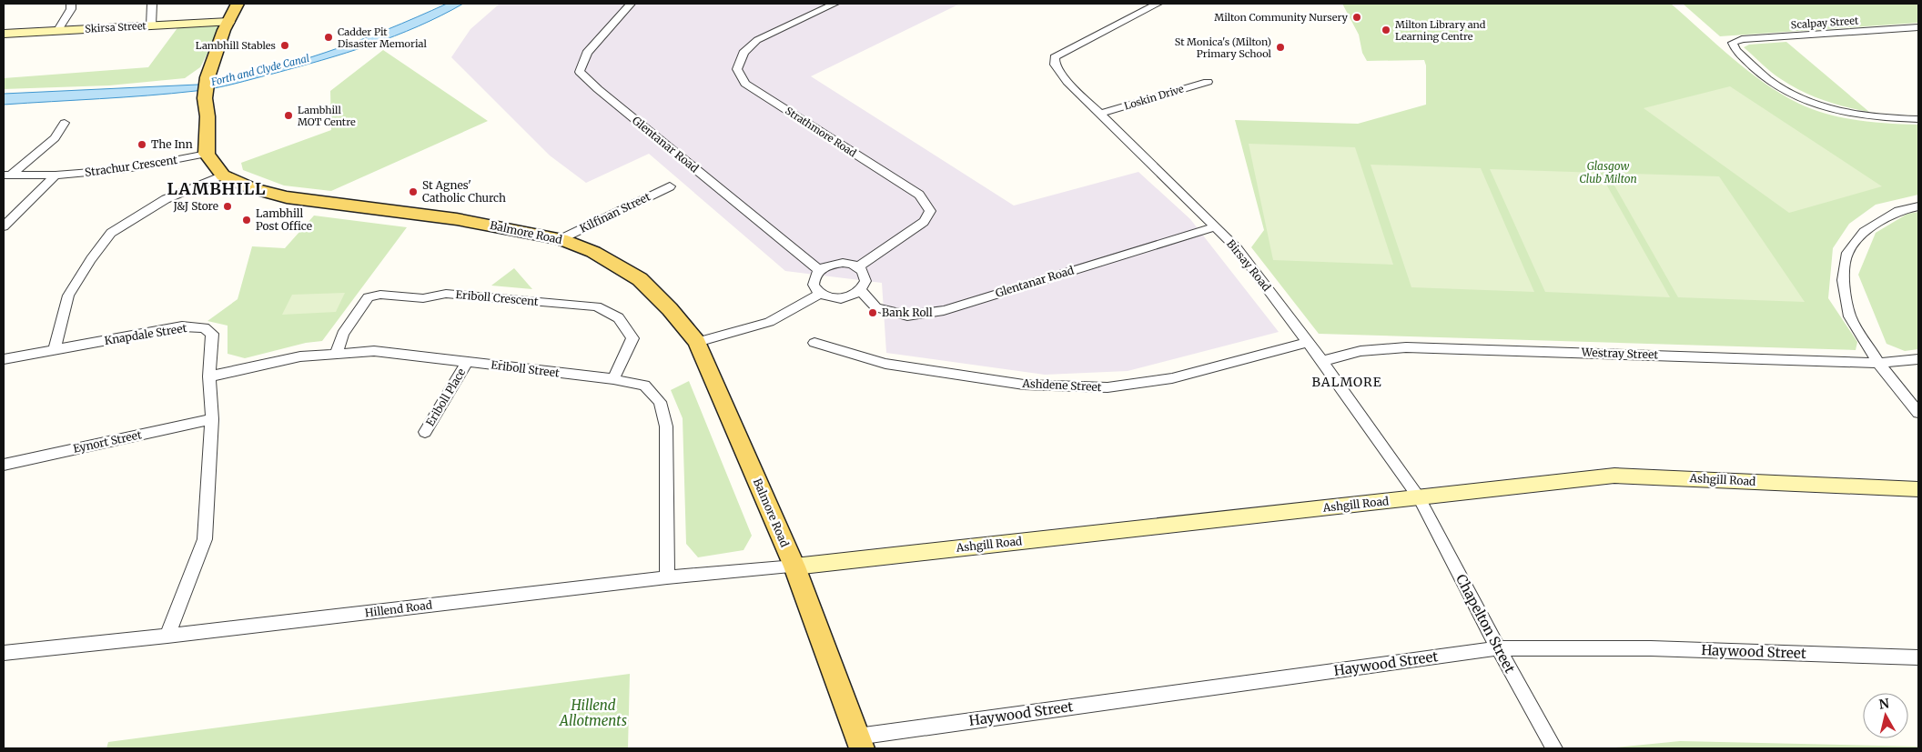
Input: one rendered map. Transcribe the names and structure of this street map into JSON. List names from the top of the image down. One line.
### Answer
{"streets":{"main road":["Balmore Road"],"street":["Scalpay Street","Skirsa Street","Loskin Drive","Strathmore Road","Glentanar Road","Strachur Crescent","Kilfinan Street","Birsay Road","Eriboll Crescent","Knapdale Street","Westray Street","Eriboll Street","Ashdene Street","Eriboll Place","Eynort Street","Ashgill Road","Hillend Road","Chapelton Street","Haywood Street"]},"crossings":[["Loskin Drive","Birsay Road"],["Strathmore Road","Glentanar Road"],["Glentanar Road","Birsay Road"],["Strachur Crescent","Balmore Road"],["Kilfinan Street","Balmore Road"],["Balmore Road","Ashgill Road"],["Balmore Road","Hillend Road"],["Balmore Road","Haywood Street"],["Birsay Road","Westray Street"],["Birsay Road","Ashdene Street"],["Birsay Road","Ashgill Road"],["Birsay Road","Chapelton Street"],["Eriboll Crescent","Eriboll Street"],["Knapdale Street","Eriboll Street"],["Knapdale Street","Eynort Street"],["Knapdale Street","Hillend Road"],["Eriboll Street","Eriboll Place"],["Eriboll Street","Hillend Road"],["Ashgill Road","Hillend Road"],["Ashgill Road","Chapelton Street"],["Chapelton Street","Haywood Street"]],"districts":["LAMBHILL","BALMORE"],"water":["Forth and Clyde Canal"],"parks":["Glasgow Club Milton","Hillend Allotments"],"places":["Milton Community Nursery","Milton Library and Learning Centre","Cadder Pit Disaster Memorial","Lambhill Stables","St Monica's (Milton) Primary School","Lambhill MOT Centre","The Inn","St Agnes' Catholic Church","J&J Store","Lambhill Post Office","Bank Roll"],"north":"top"}
